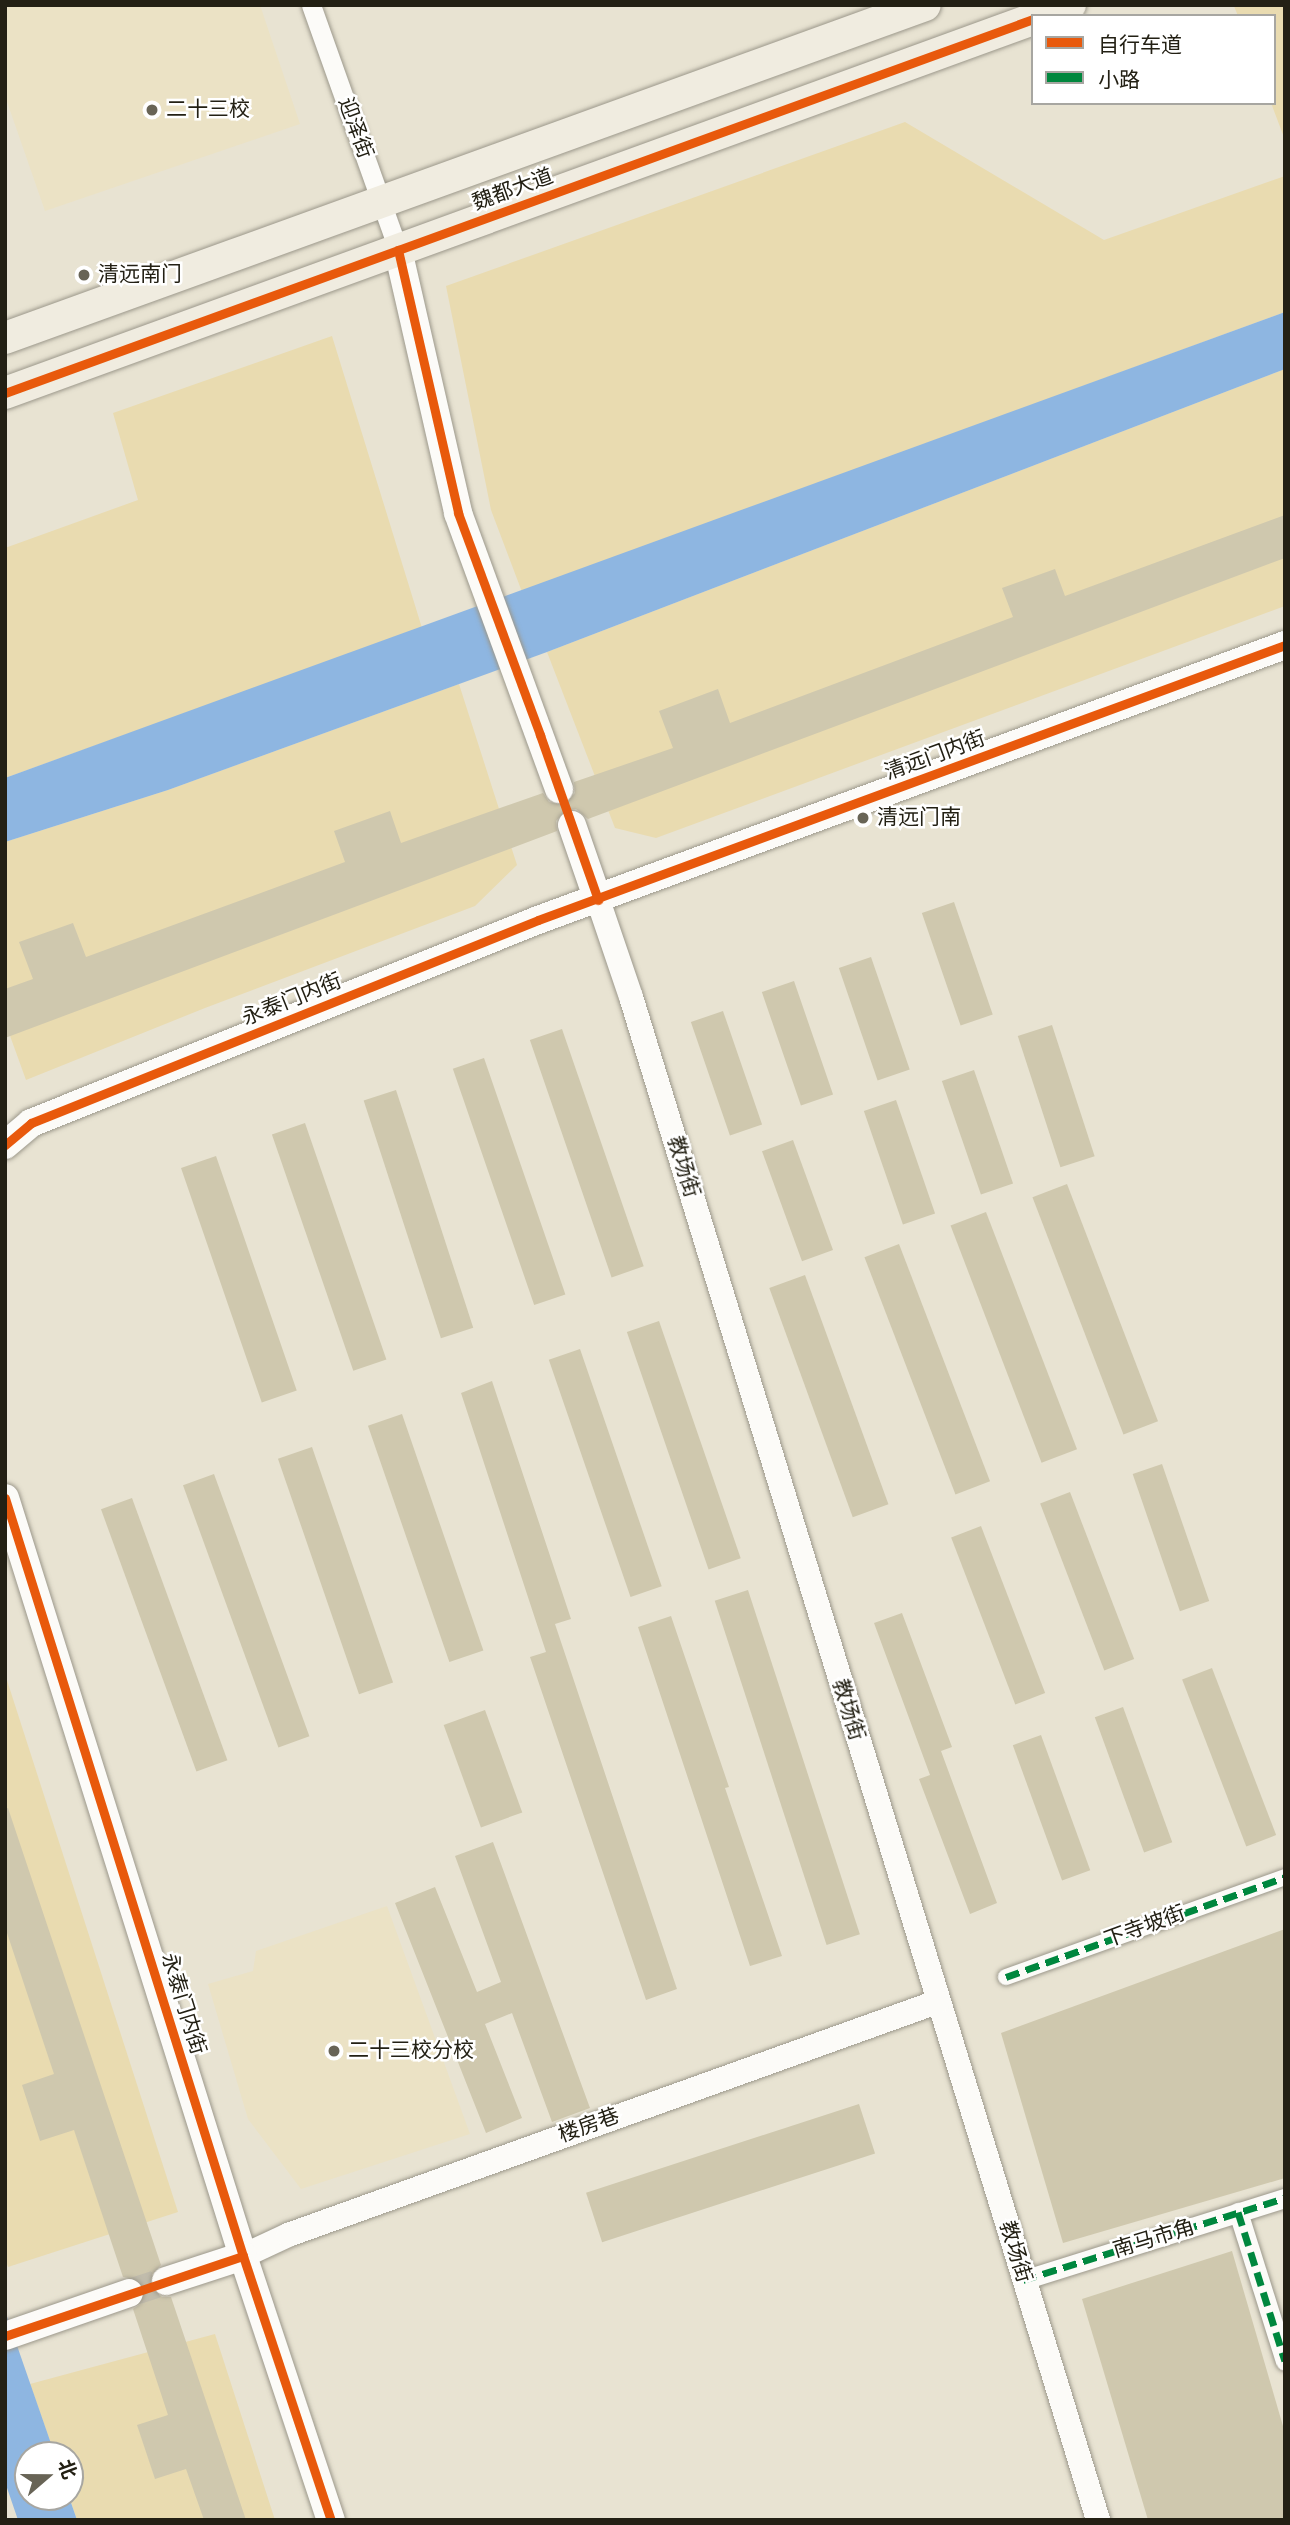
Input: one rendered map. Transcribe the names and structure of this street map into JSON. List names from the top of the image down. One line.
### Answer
{"streets":{"main road":["魏都大道","清远门内街","永泰门内街"],"street":["迎泽街","教场街","下寺坡街","楼房巷","南马市角"]},"crossings":[["迎泽街","魏都大道"],["清远门内街","永泰门内街"],["清远门内街","教场街"],["永泰门内街","教场街"],["永泰门内街","楼房巷"],["教场街","楼房巷"],["教场街","南马市角"]],"places":["二十三校","清远南门","清远门南","二十三校分校"],"legend":["自行车道","小路"],"north":"right"}
